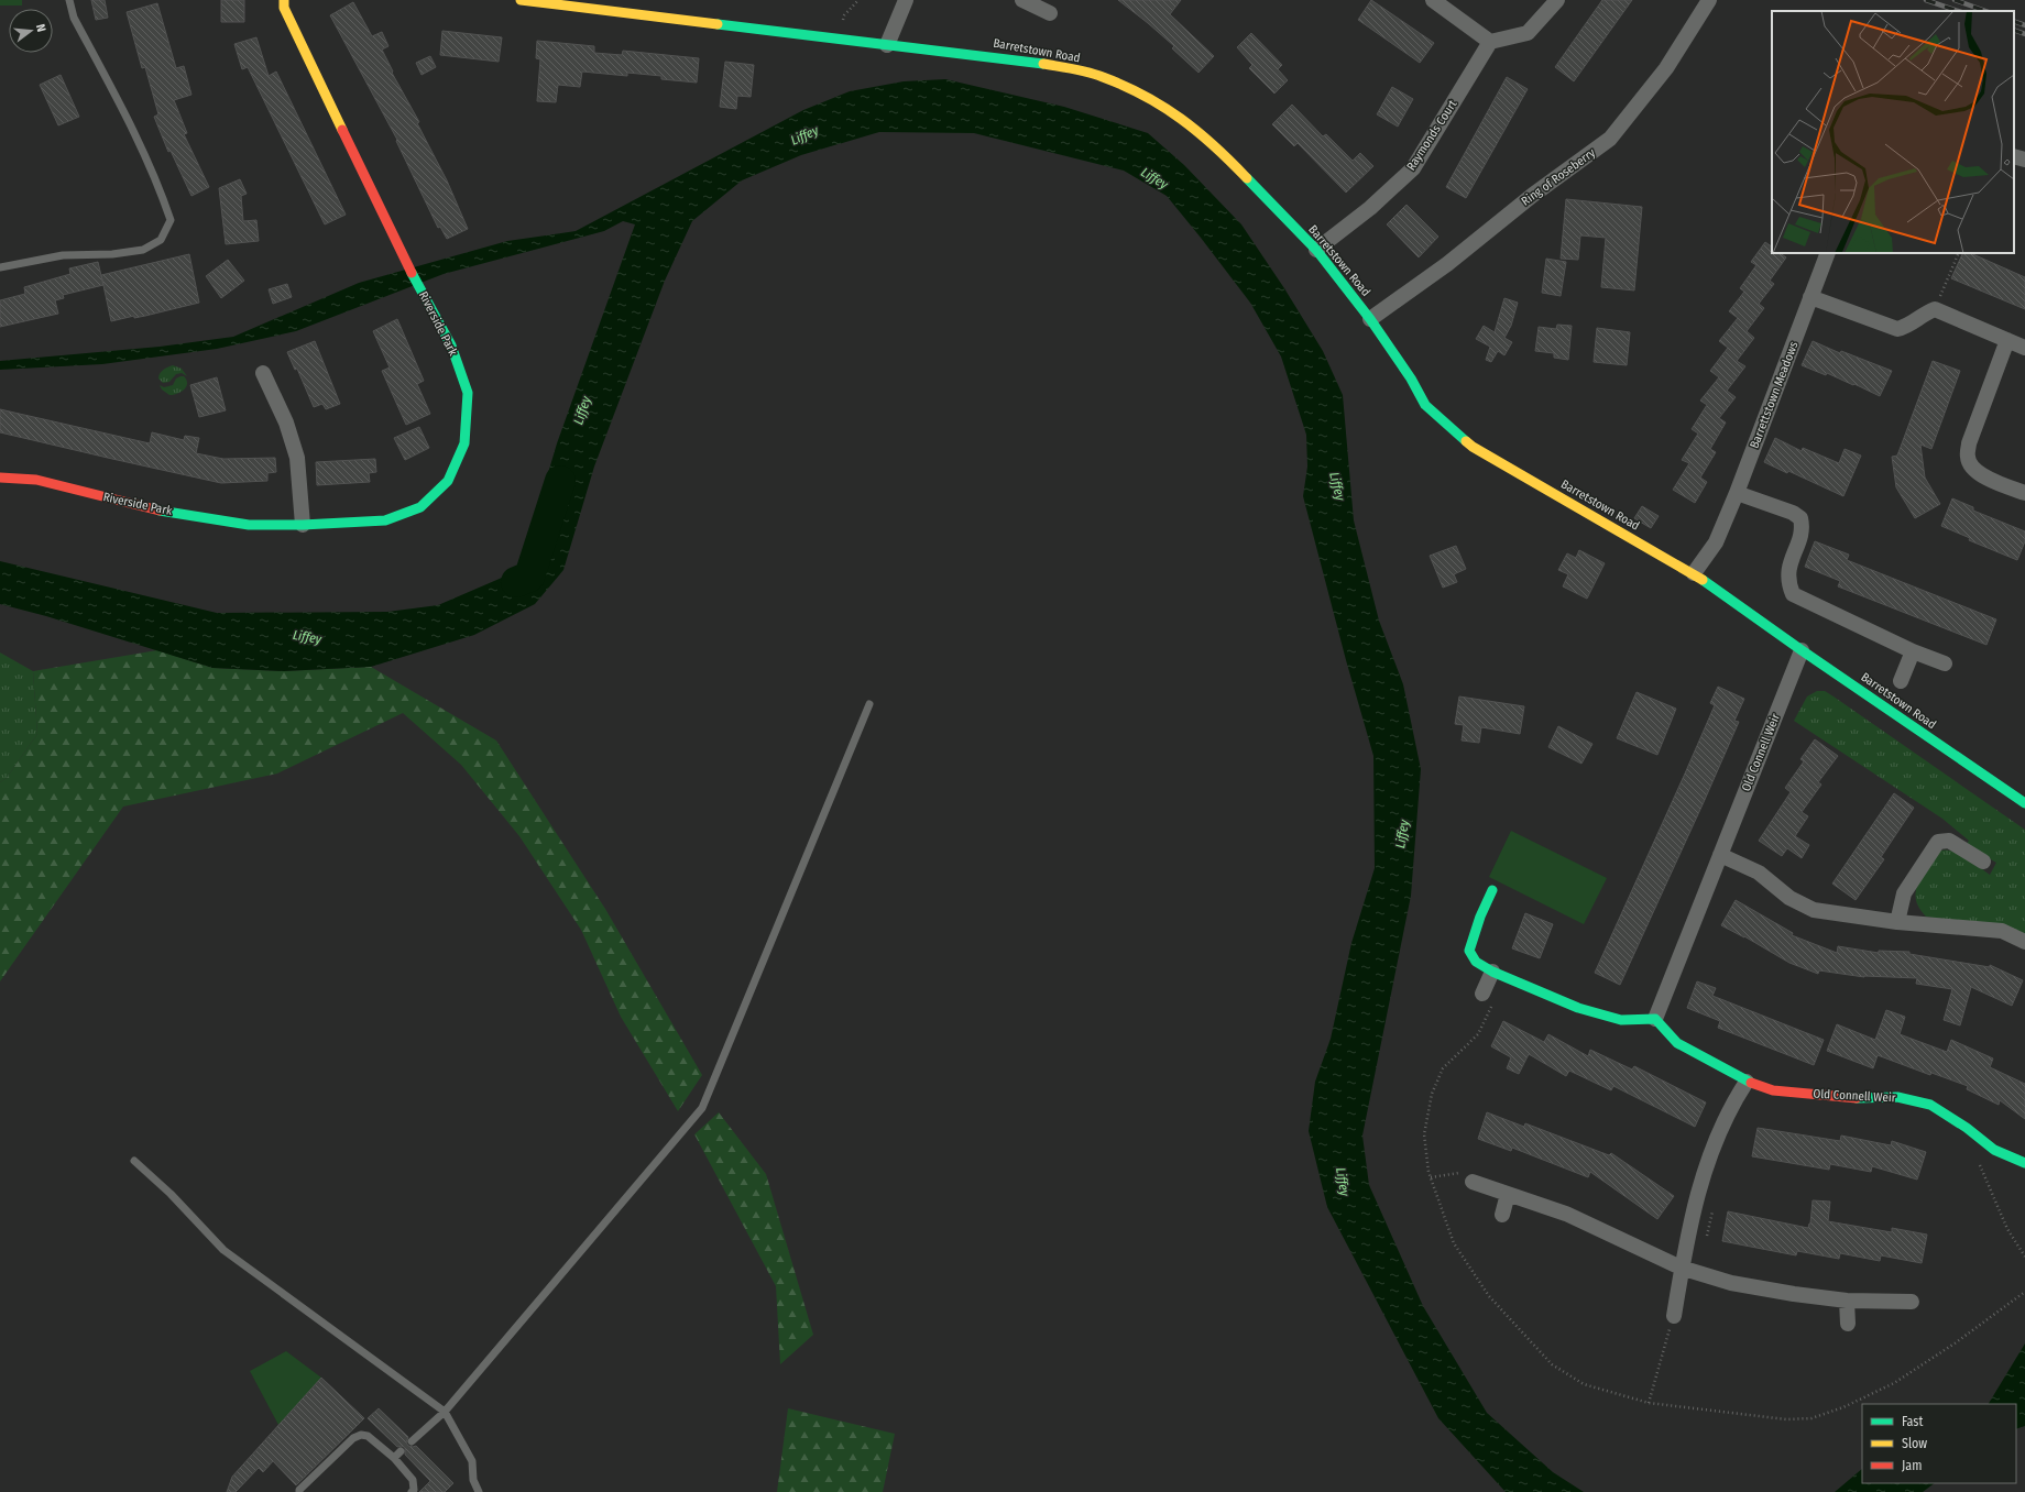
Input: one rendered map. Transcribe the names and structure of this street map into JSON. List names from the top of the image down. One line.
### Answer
{"streets":{"street":["Barretstown Road","Raymonds Court","Ring of Roseberry","Riverside Park","Barrettstown Meadows","Old Connell Weir"]},"crossings":[["Barretstown Road","Raymonds Court"],["Barretstown Road","Ring of Roseberry"],["Barretstown Road","Barrettstown Meadows"],["Barretstown Road","Old Connell Weir"]],"water":["Liffey"],"legend":["Fast","Slow","Jam"],"north":"right"}
